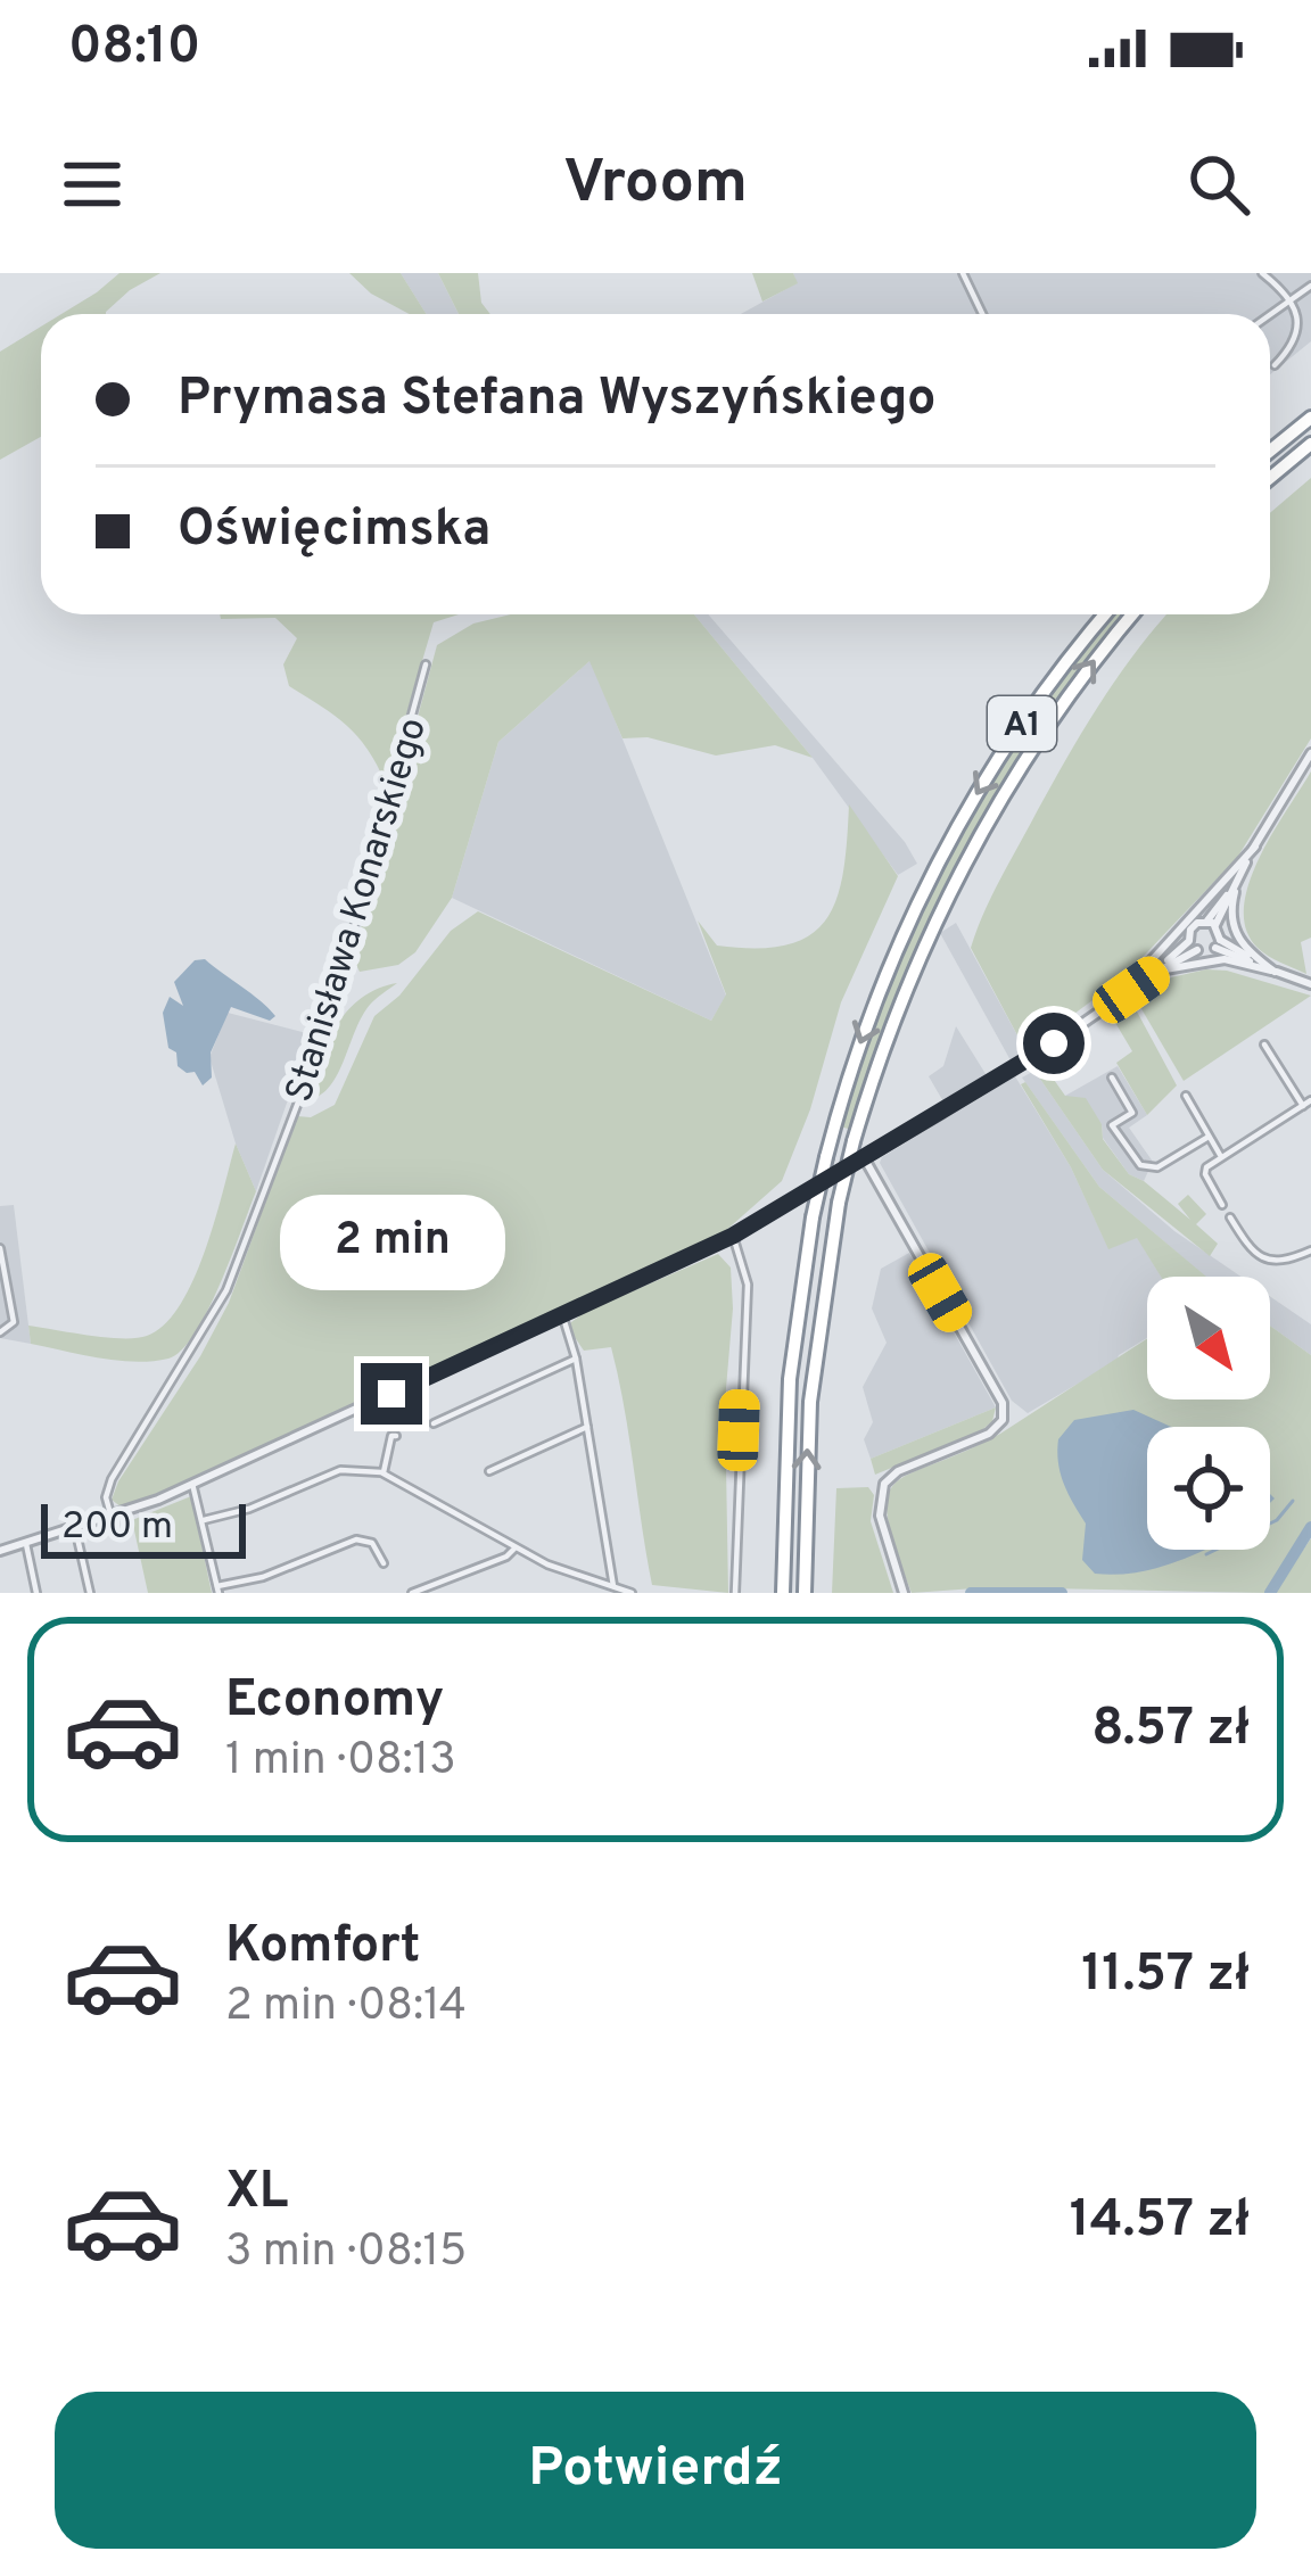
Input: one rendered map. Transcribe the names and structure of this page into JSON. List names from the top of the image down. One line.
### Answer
{"streets":{"highway":["A1"],"street":["Stanisława Konarskiego"]},"scale_bar":"200 m","north":"bottom right","page":{"status":"08:10","header":"Vroom","banner":["Prymasa Stefana Wyszyńskiego","Oświęcimska"],"bubble":"2 min","scale":"200 m","list":[{"name":"Economy","note":"1 min · 08:13","value":"8.57 zł"},{"name":"Komfort","note":"2 min · 08:14","value":"11.57 zł"},{"name":"XL","note":"3 min · 08:15","value":"14.57 zł"}],"buttons":"Potwierdź"}}
